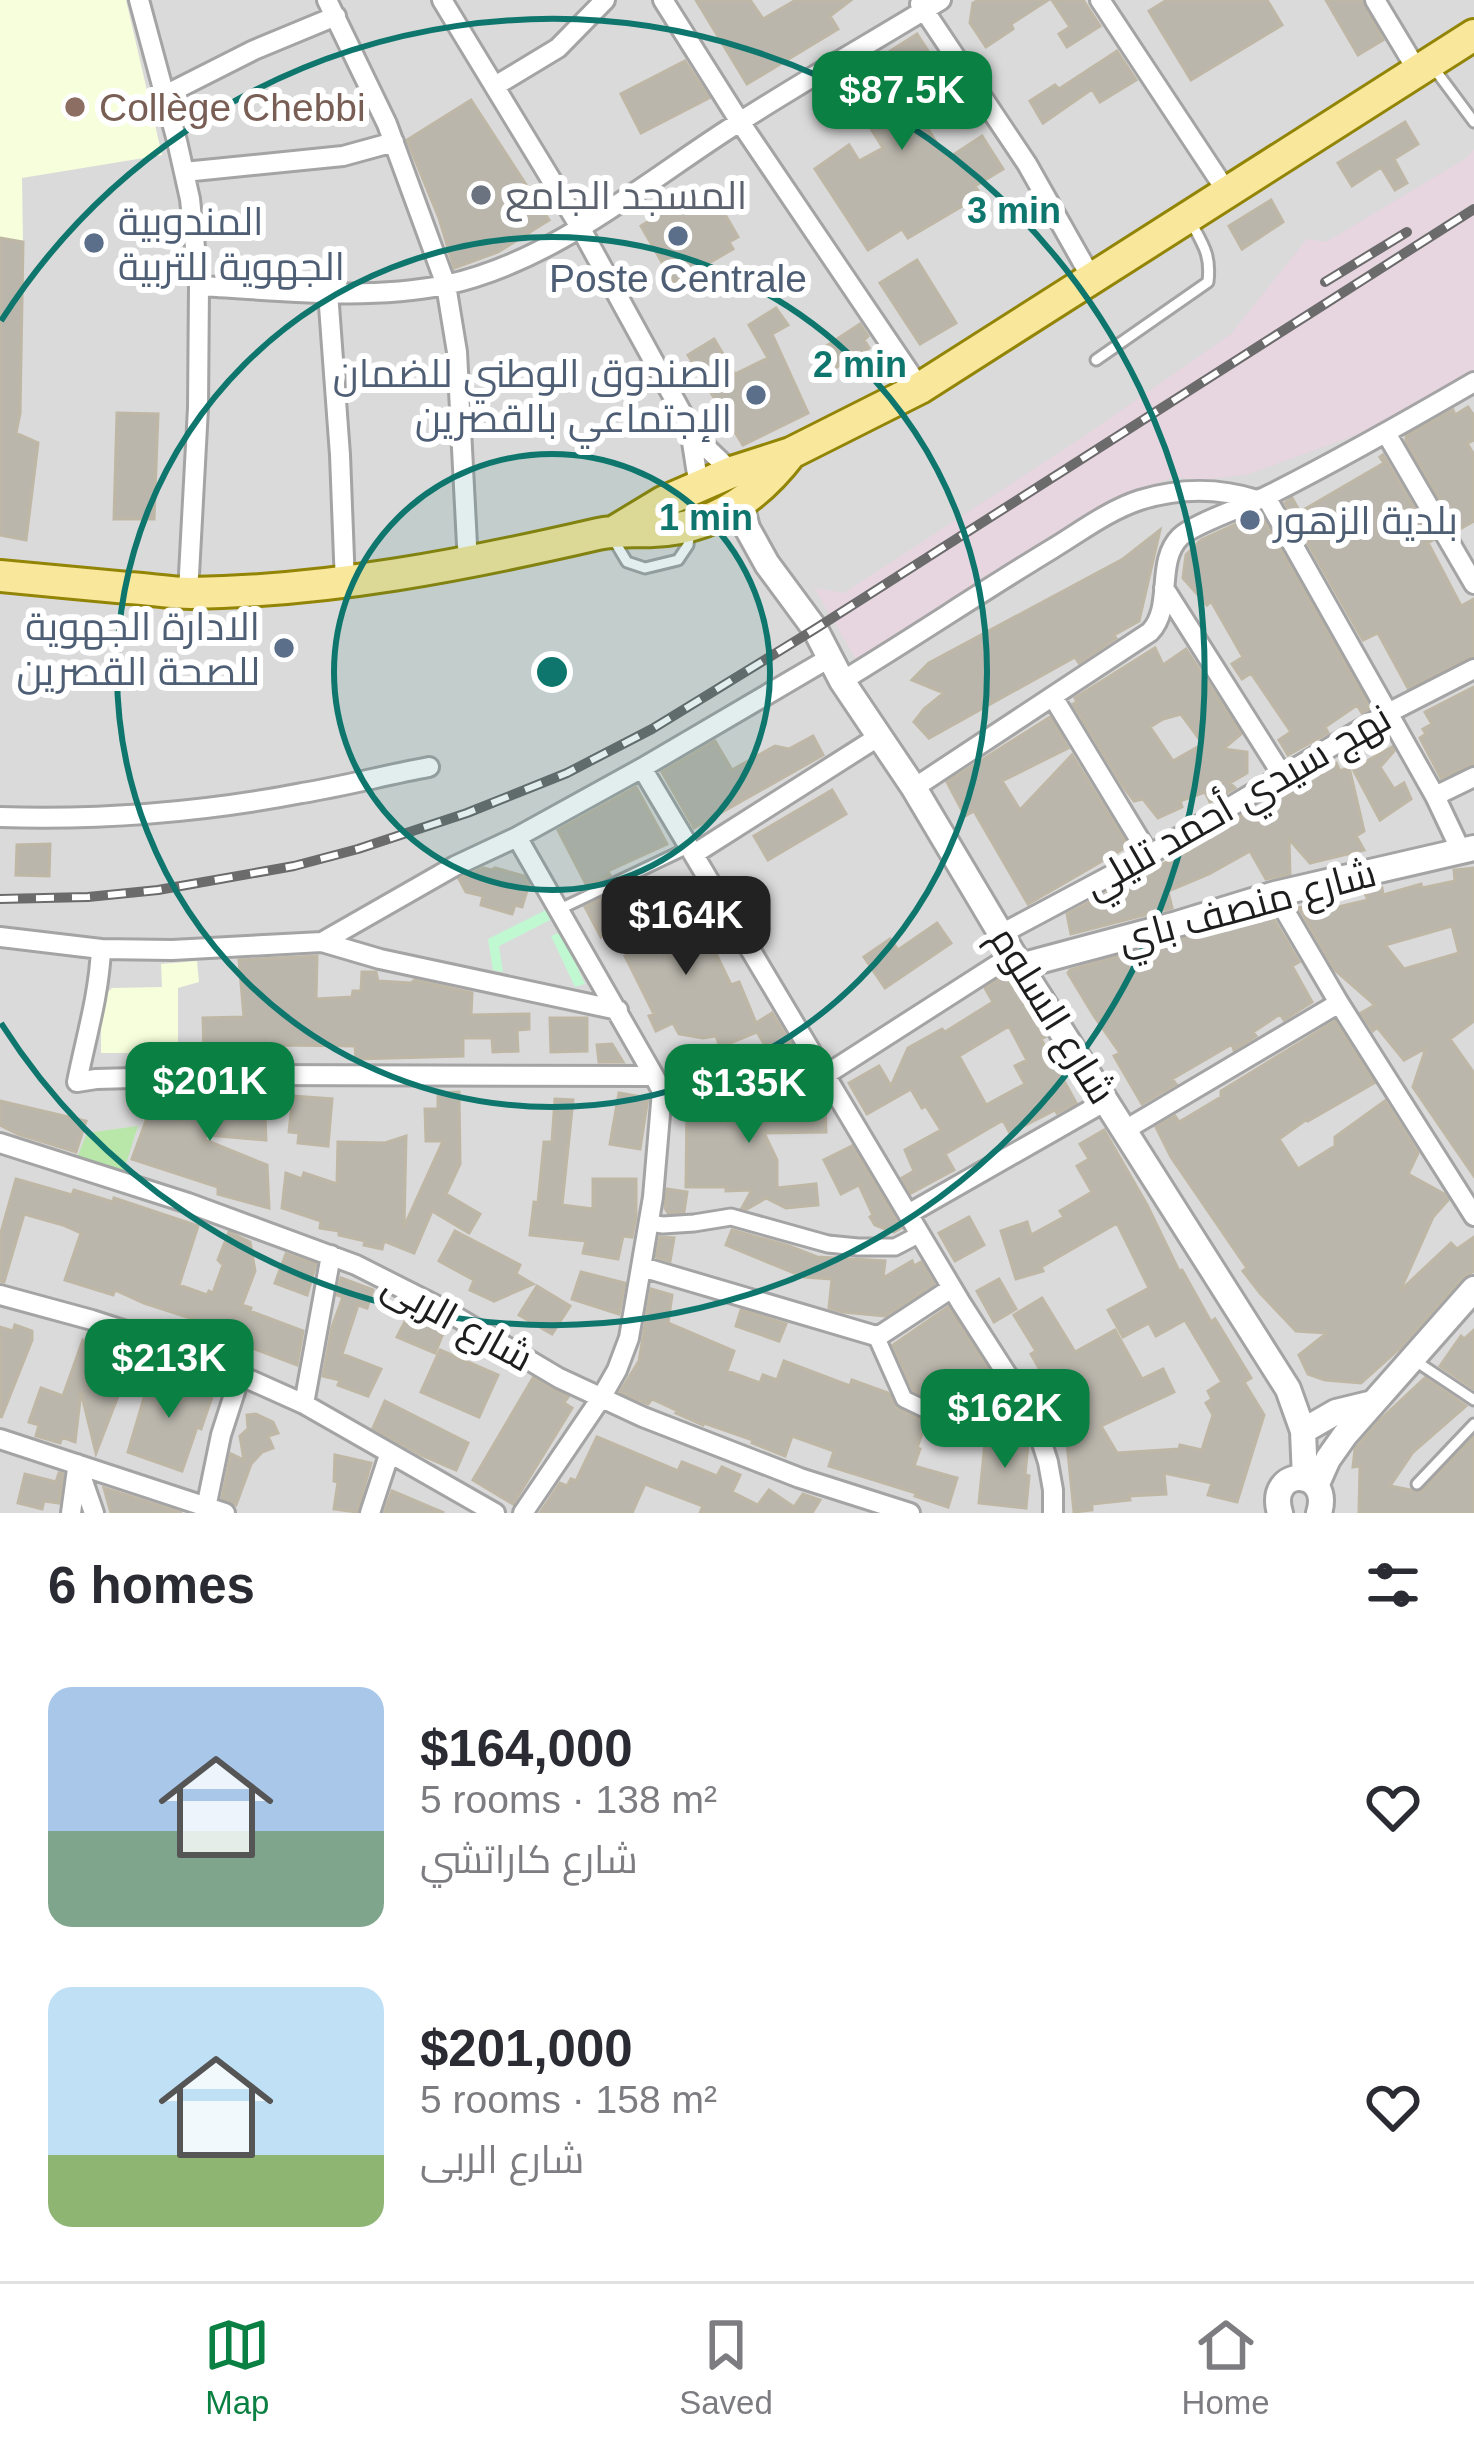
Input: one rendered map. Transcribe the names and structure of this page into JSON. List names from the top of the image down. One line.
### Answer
{"streets":{"street":["نهج سيدي أحمد تليلي","شارع منصف باي","شارع السلوم","شارع الربى"]},"crossings":[["نهج سيدي أحمد تليلي","شارع منصف باي"],["نهج سيدي أحمد تليلي","شارع السلوم"],["شارع منصف باي","شارع السلوم"]],"places":["Collège Chebbi","المسجد الجامع","Poste Centrale","المندوبية الجهوية للتربية","الصندوق الوطني للضمان الإجتماعي بالقصرين","بلدية الزهور","الادارة الجهوية للصحة القصرين"],"page":{"price":["$87.5K","$164K","$201K","$135K","$213K","$162K"],"heading":"6 homes","list":[{"name":"$164,000","note":"5 rooms · 138 m² · شارع كاراتشي"},{"name":"$201,000","note":"5 rooms · 158 m² · شارع الربى"}],"tabs":["Map","Saved","Home"]},"rings":["3 min","2 min","1 min"]}
